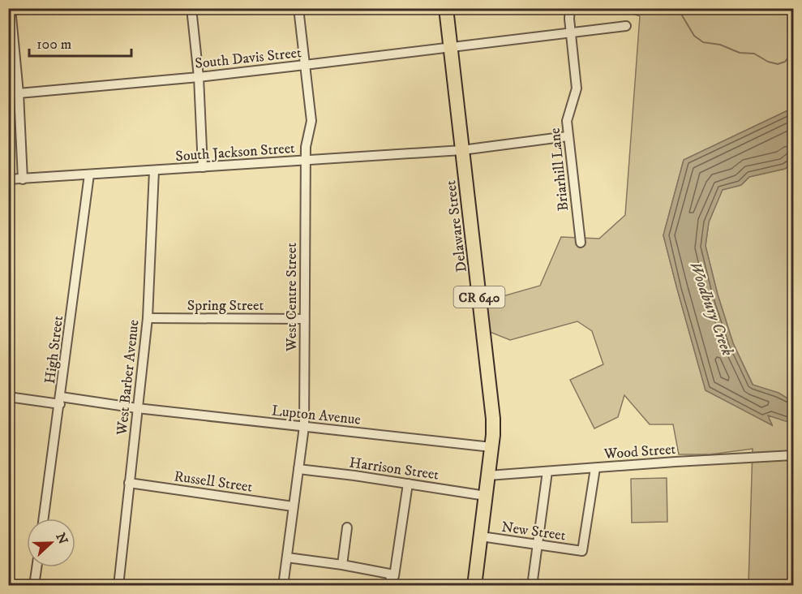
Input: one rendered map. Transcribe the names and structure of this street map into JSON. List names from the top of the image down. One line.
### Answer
{"streets":{"main road":["Delaware Street","CR 640"],"street":["South Davis Street","South Jackson Street","Briarhill Lane","West Centre Street","Spring Street","High Street","West Barber Avenue","Lupton Avenue","Wood Street","Harrison Street","Russell Street","New Street"]},"crossings":[["South Davis Street","Briarhill Lane"],["South Davis Street","Delaware Street"],["South Davis Street","West Centre Street"],["South Jackson Street","Briarhill Lane"],["South Jackson Street","Delaware Street"],["South Jackson Street","West Centre Street"],["South Jackson Street","High Street"],["South Jackson Street","West Barber Avenue"],["Delaware Street","Lupton Avenue"],["Delaware Street","Wood Street"],["Delaware Street","Harrison Street"],["Delaware Street","New Street"],["West Centre Street","Spring Street"],["West Centre Street","Lupton Avenue"],["West Centre Street","Harrison Street"],["West Centre Street","Russell Street"],["Spring Street","West Barber Avenue"],["High Street","Lupton Avenue"],["West Barber Avenue","Lupton Avenue"],["West Barber Avenue","Russell Street"],["Wood Street","New Street"]],"water":["Woodbury Creek"],"scale_bar":"100 m","north":"right"}
